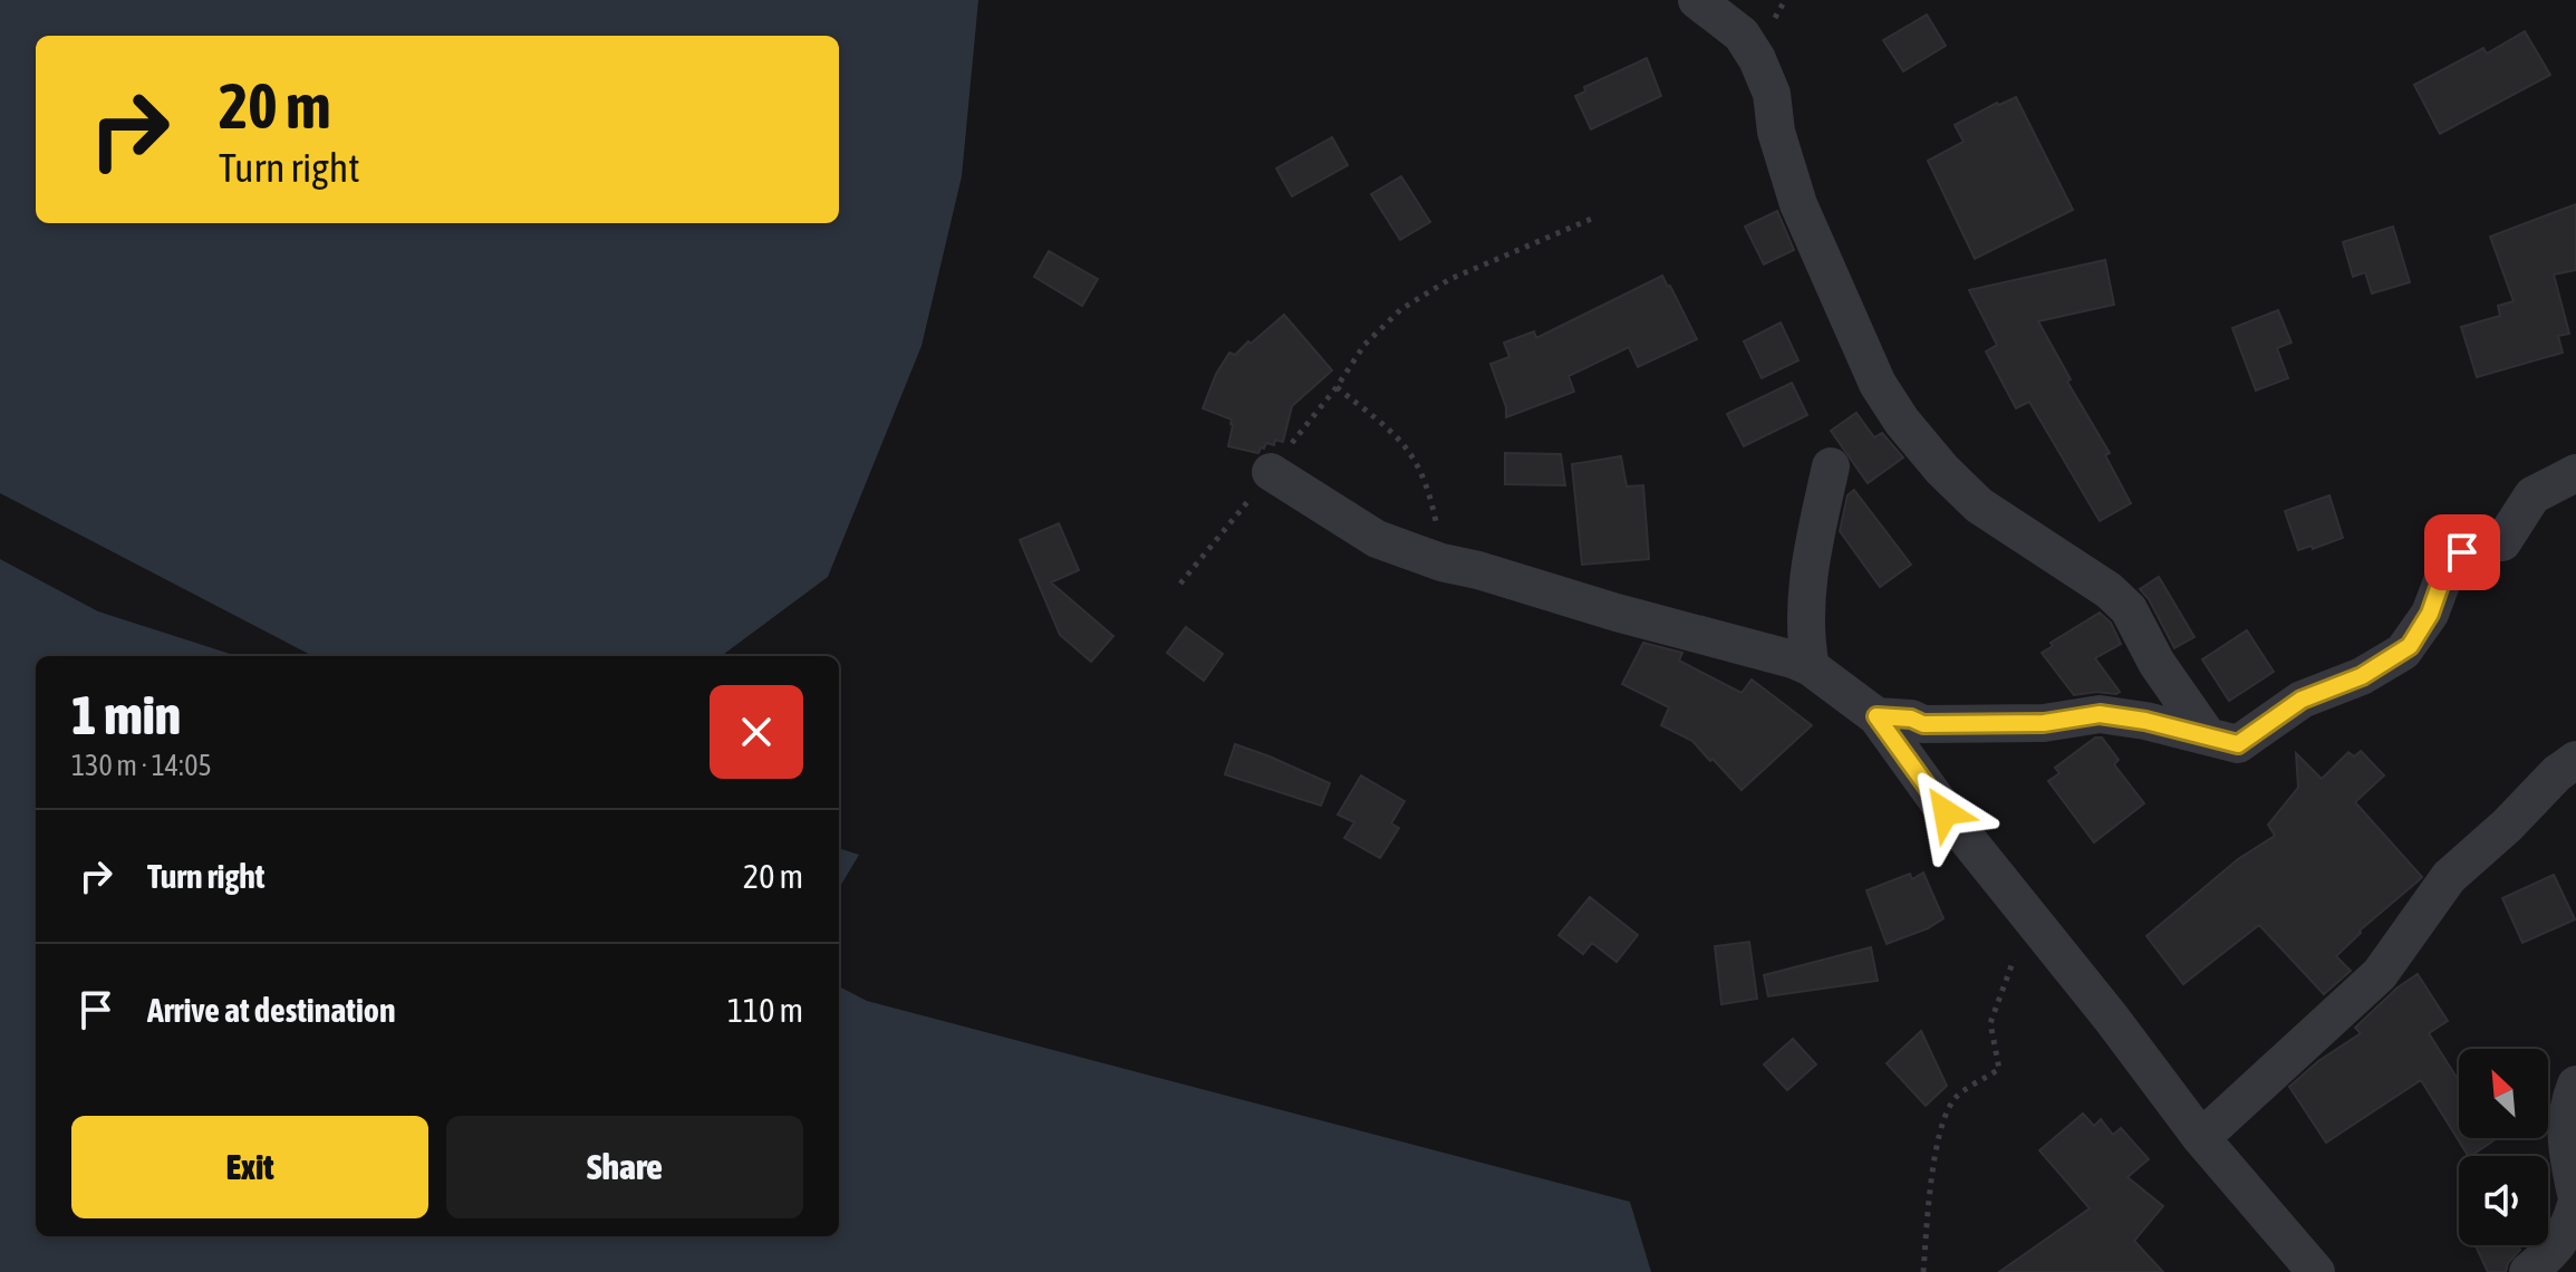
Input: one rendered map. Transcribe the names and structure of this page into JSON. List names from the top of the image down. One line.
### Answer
{"north":"top left","page":{"turn":["20 m","Turn right"],"heading":["1 min","130 m · 14:05"],"list":[{"name":"Turn right","value":"20 m"},{"name":"Arrive at destination","value":"110 m"}],"buttons":["Exit","Share"]}}
